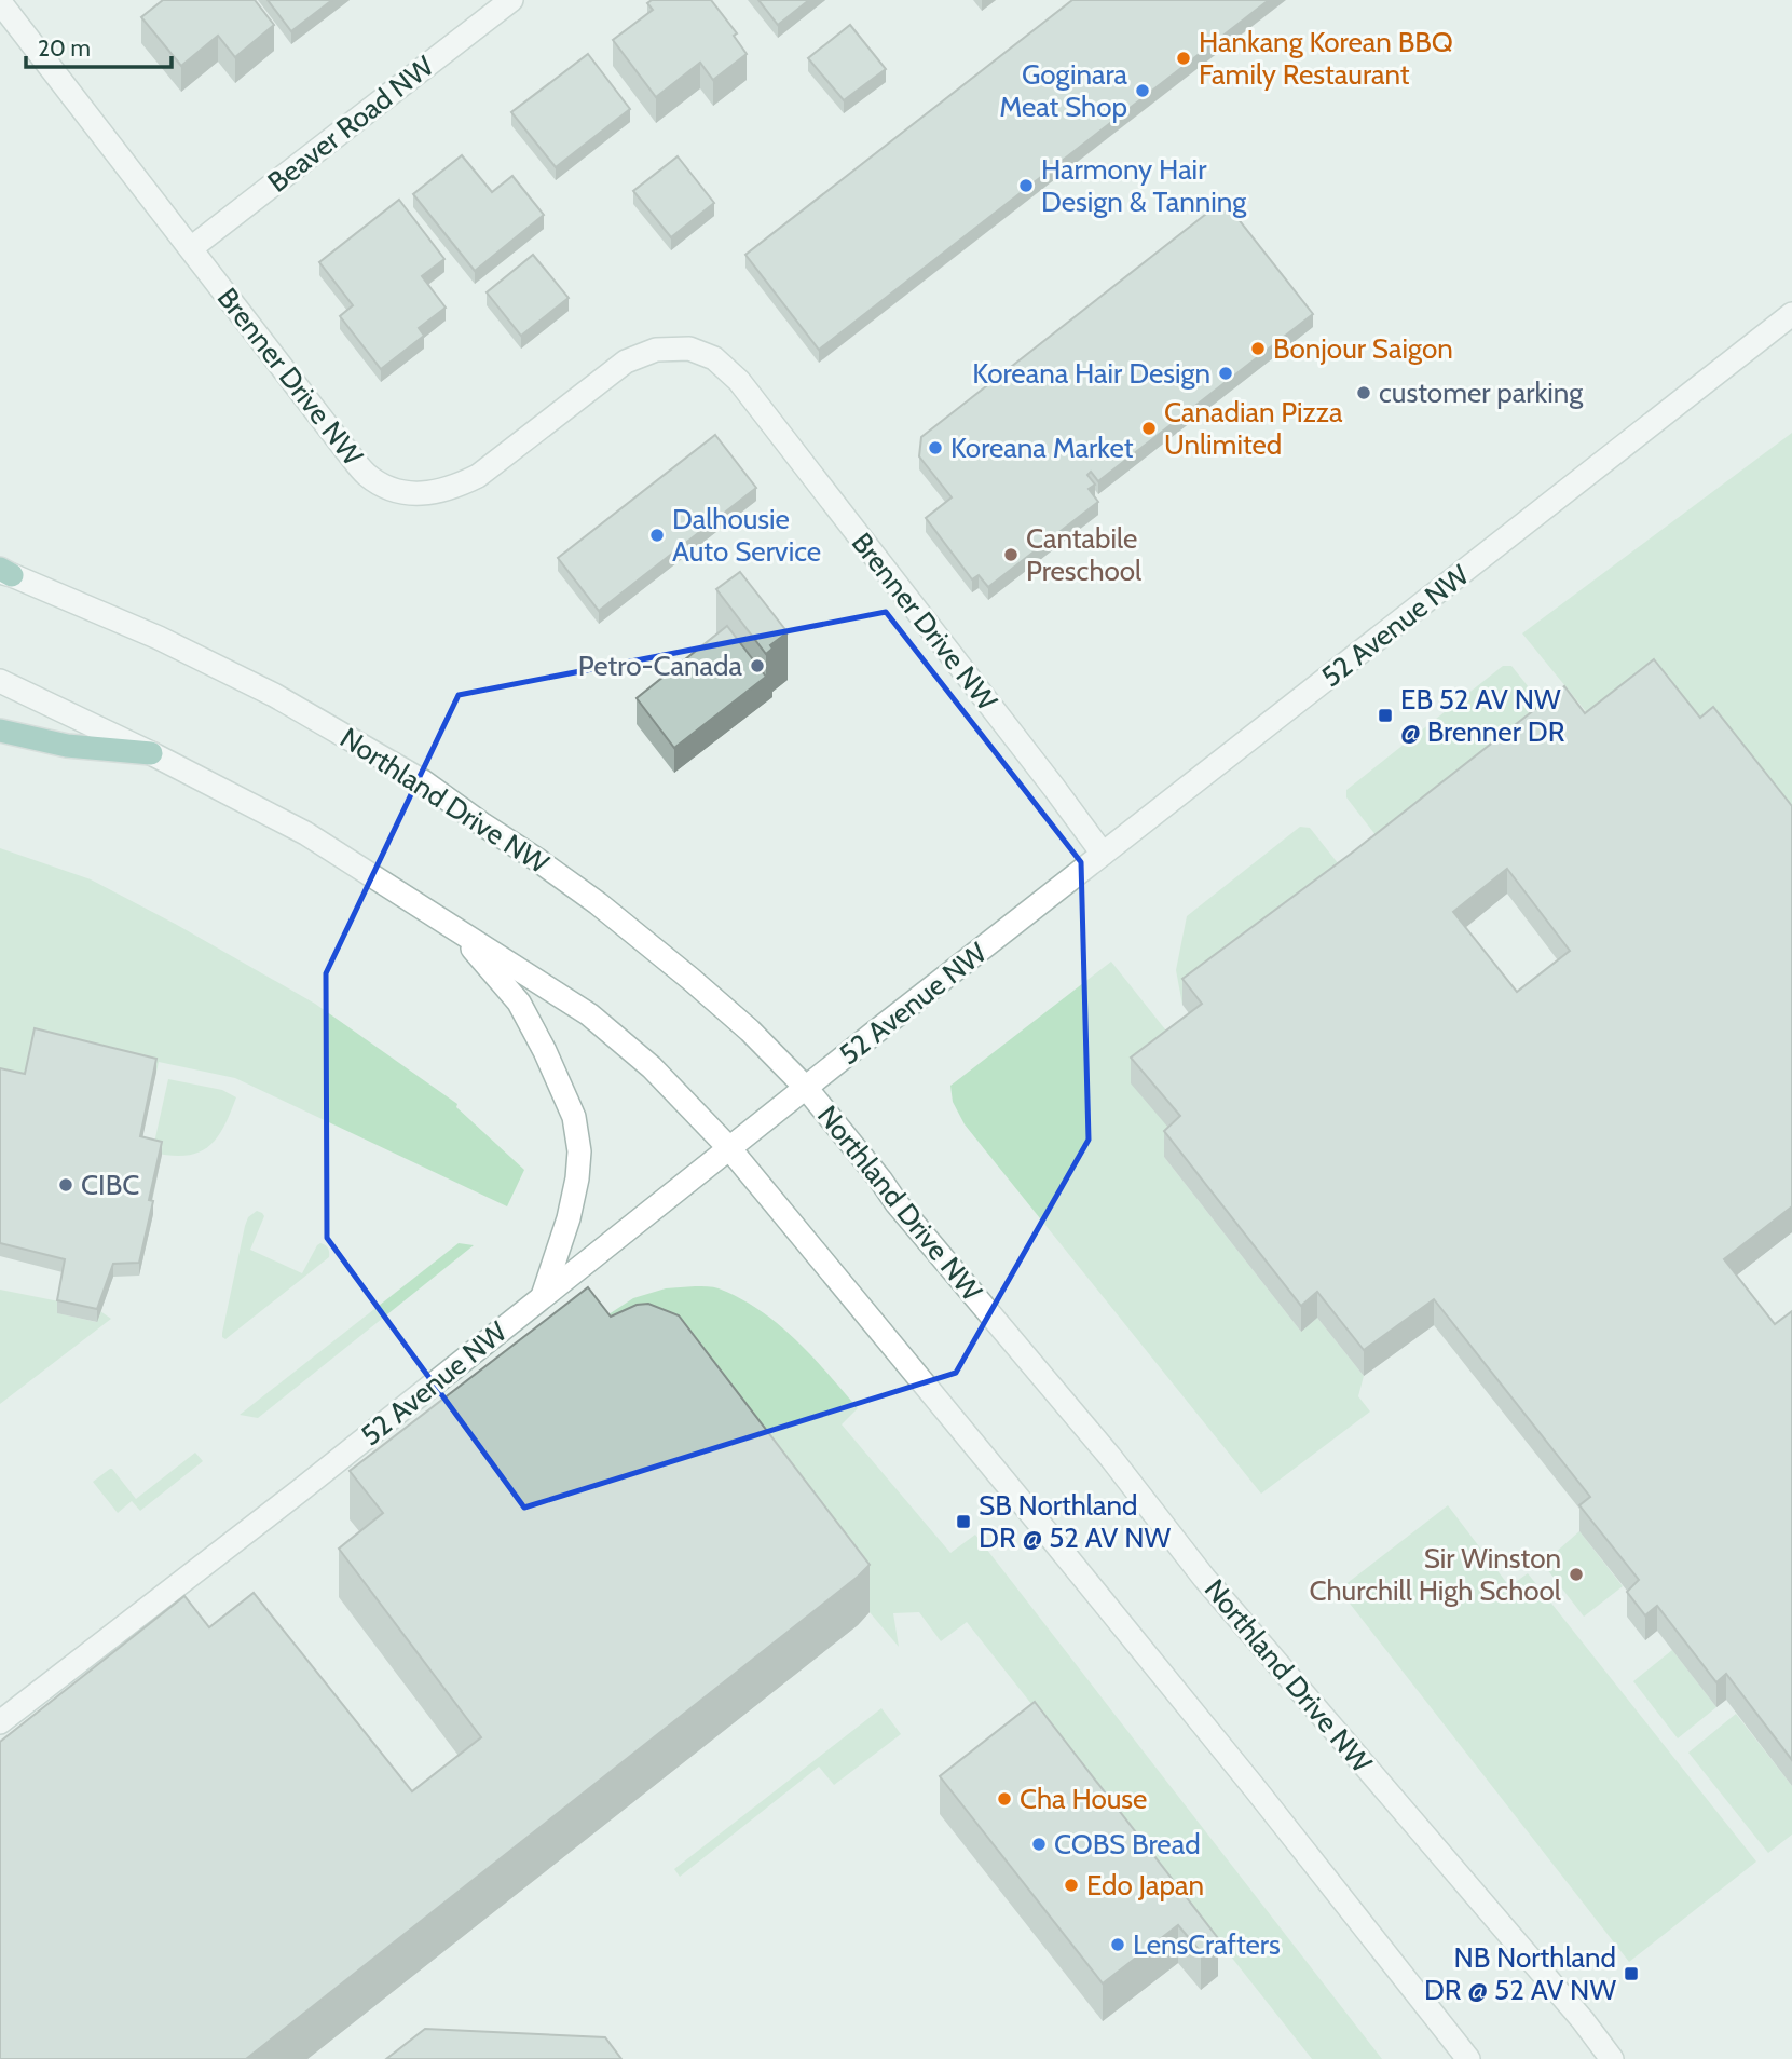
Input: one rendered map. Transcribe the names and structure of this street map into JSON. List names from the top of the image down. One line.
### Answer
{"streets":{"street":["Beaver Road NW","Brenner Drive NW","52 Avenue NW","Northland Drive NW"]},"crossings":[["Beaver Road NW","Brenner Drive NW"],["Brenner Drive NW","52 Avenue NW"],["52 Avenue NW","Northland Drive NW"]],"places":{"other":["Hankang Korean BBQ Family Restaurant","Goginara Meat Shop","Harmony Hair Design & Tanning","Bonjour Saigon","Koreana Hair Design","customer parking","Canadian Pizza Unlimited","Koreana Market","Dalhousie Auto Service","Cantabile Preschool","Petro-Canada","CIBC","Sir Winston Churchill High School","Cha House","COBS Bread","Edo Japan","LensCrafters"],"transit":["EB 52 AV NW @ Brenner DR","SB Northland DR @ 52 AV NW","NB Northland DR @ 52 AV NW"]},"scale_bar":"20 m"}
